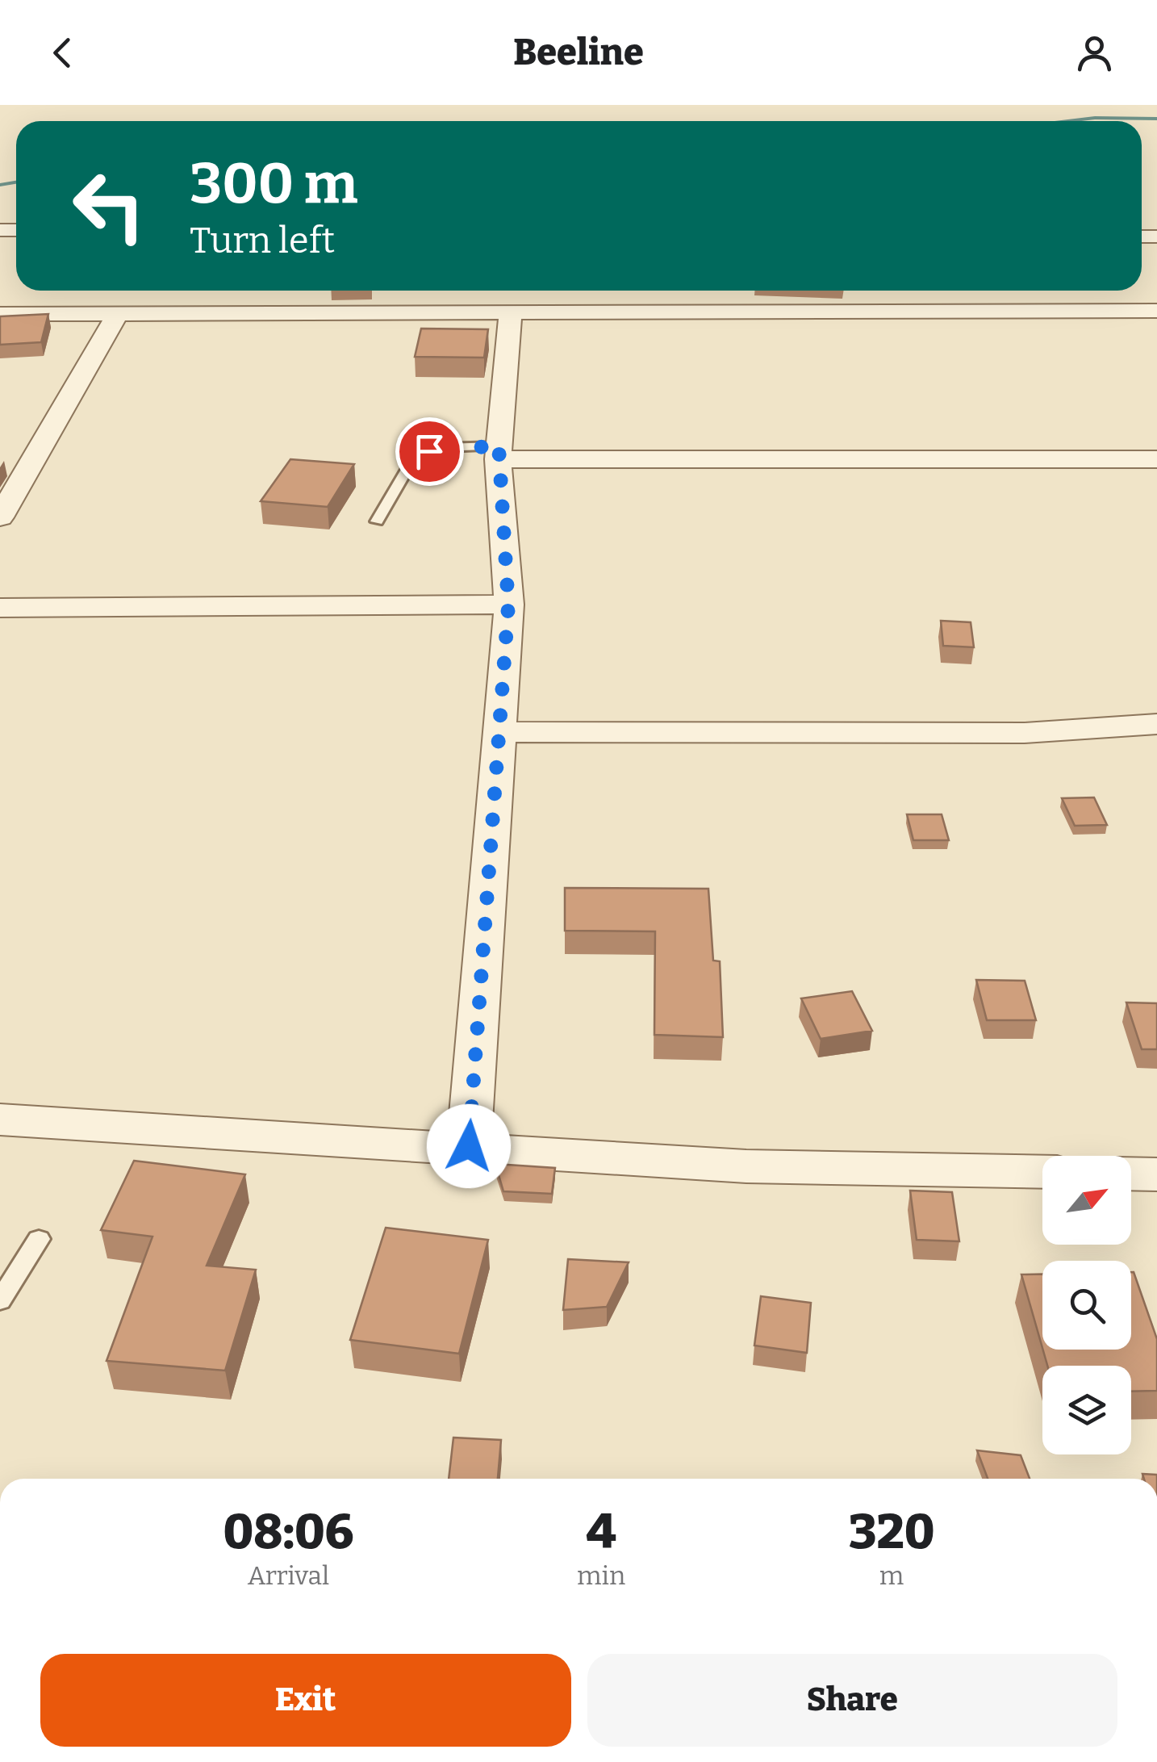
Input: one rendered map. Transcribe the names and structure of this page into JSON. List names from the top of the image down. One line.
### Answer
{"north":"top right","page":{"header":"Beeline","turn":["300 m","Turn left"],"eta":["08:06","Arrival","4","min","320","m"],"buttons":["Exit","Share"]}}
